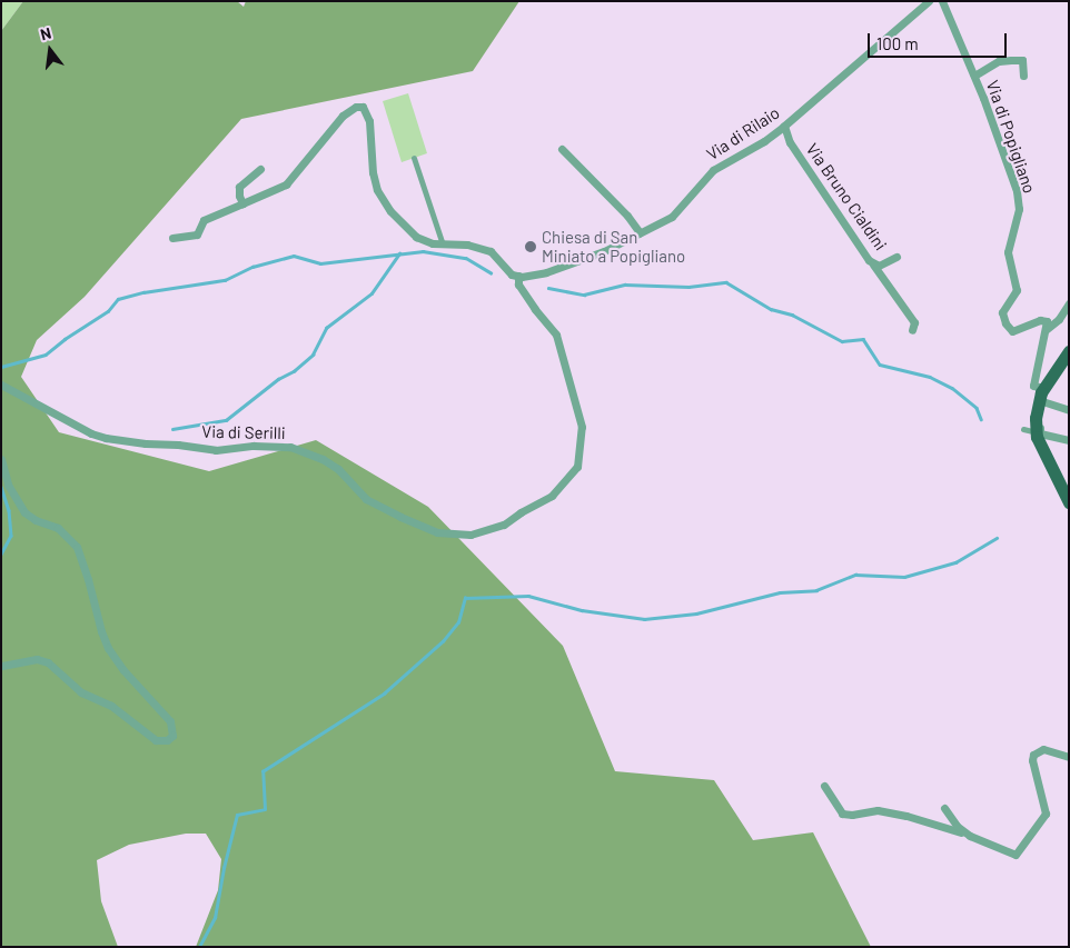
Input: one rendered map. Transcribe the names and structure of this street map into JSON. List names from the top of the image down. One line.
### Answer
{"streets":{"street":["Via di Rilaio","Via di Popigliano","Via Bruno Cialdini","Via di Serilli"]},"crossings":[["Via di Rilaio","Via Bruno Cialdini"],["Via di Rilaio","Via di Serilli"]],"places":["Chiesa di San Miniato a Popigliano"],"scale_bar":"100 m","north":"top"}
